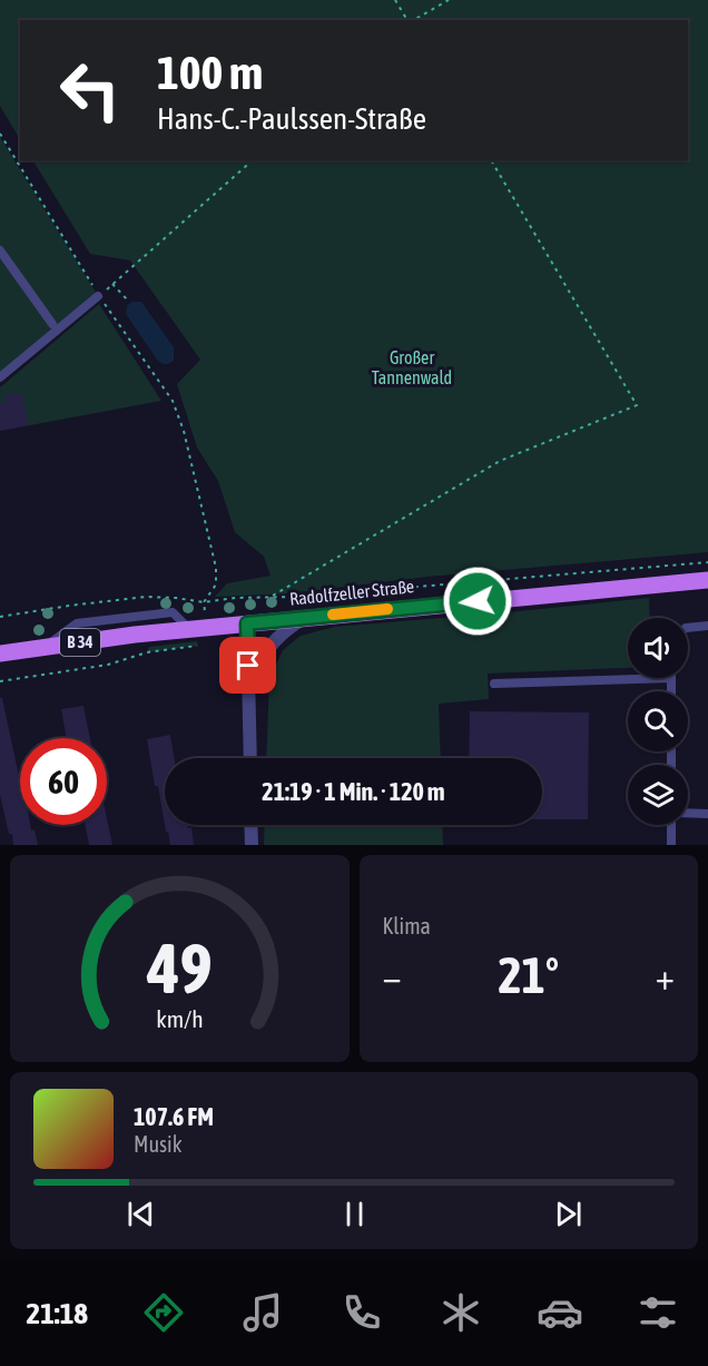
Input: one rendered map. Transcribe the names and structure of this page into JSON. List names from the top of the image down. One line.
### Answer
{"streets":{"main road":["Radolfzeller Straße","B 34"]},"parks":["Großer Tannenwald"],"page":{"turn":["100 m","Hans-C.-Paulssen-Straße"],"limit":"60","trip":"21:19 · 1 Min. · 120 m","tile":"Klima","heat":["−","21°","+"],"song":["107.6 FM","Musik"],"tabs":"21:18","gauge":["49","km/h"]}}
